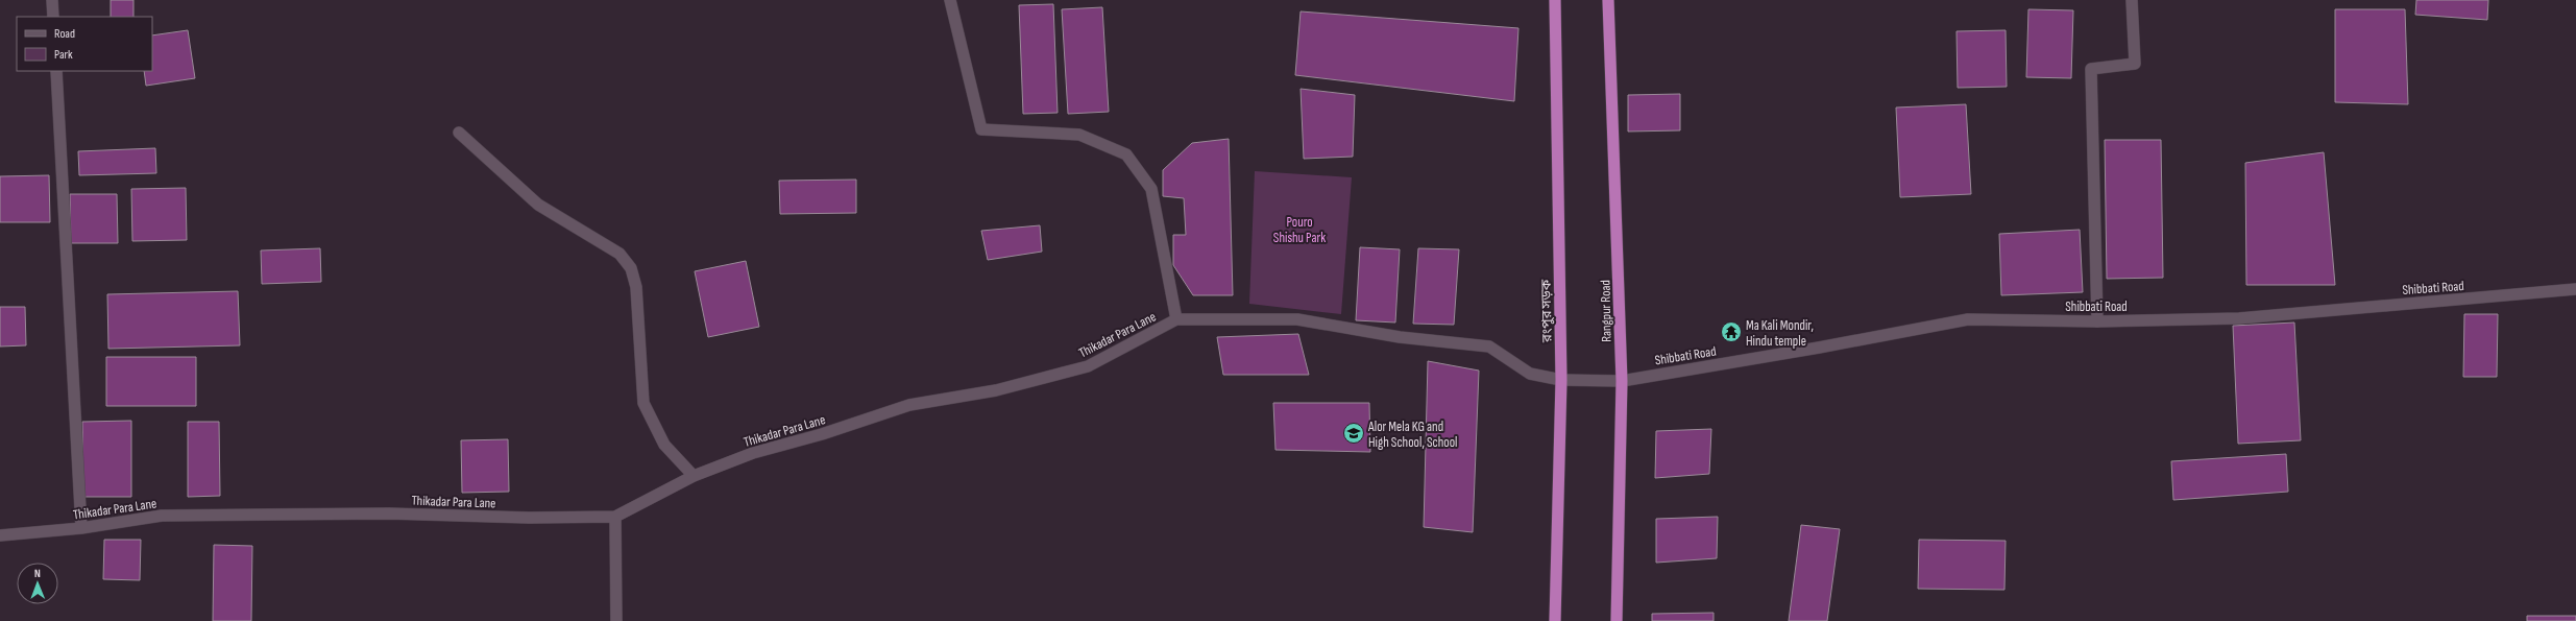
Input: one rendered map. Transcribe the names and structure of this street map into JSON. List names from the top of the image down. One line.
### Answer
{"streets":{"highway":["রংপুর সড়ক","Rangpur Road"],"street":["Shibbati Road","Thikadar Para Lane"]},"crossings":[["Shibbati Road","Rangpur Road"],["Shibbati Road","Thikadar Para Lane"],["রংপুর সড়ক","Thikadar Para Lane"],["Rangpur Road","Thikadar Para Lane"]],"parks":["Pouro Shishu Park"],"places":{"temple":["Ma Kali Mondir, Hindu temple"],"school or university":["Alor Mela KG and High School, School"]},"legend":["Road","Park"],"north":"top"}
